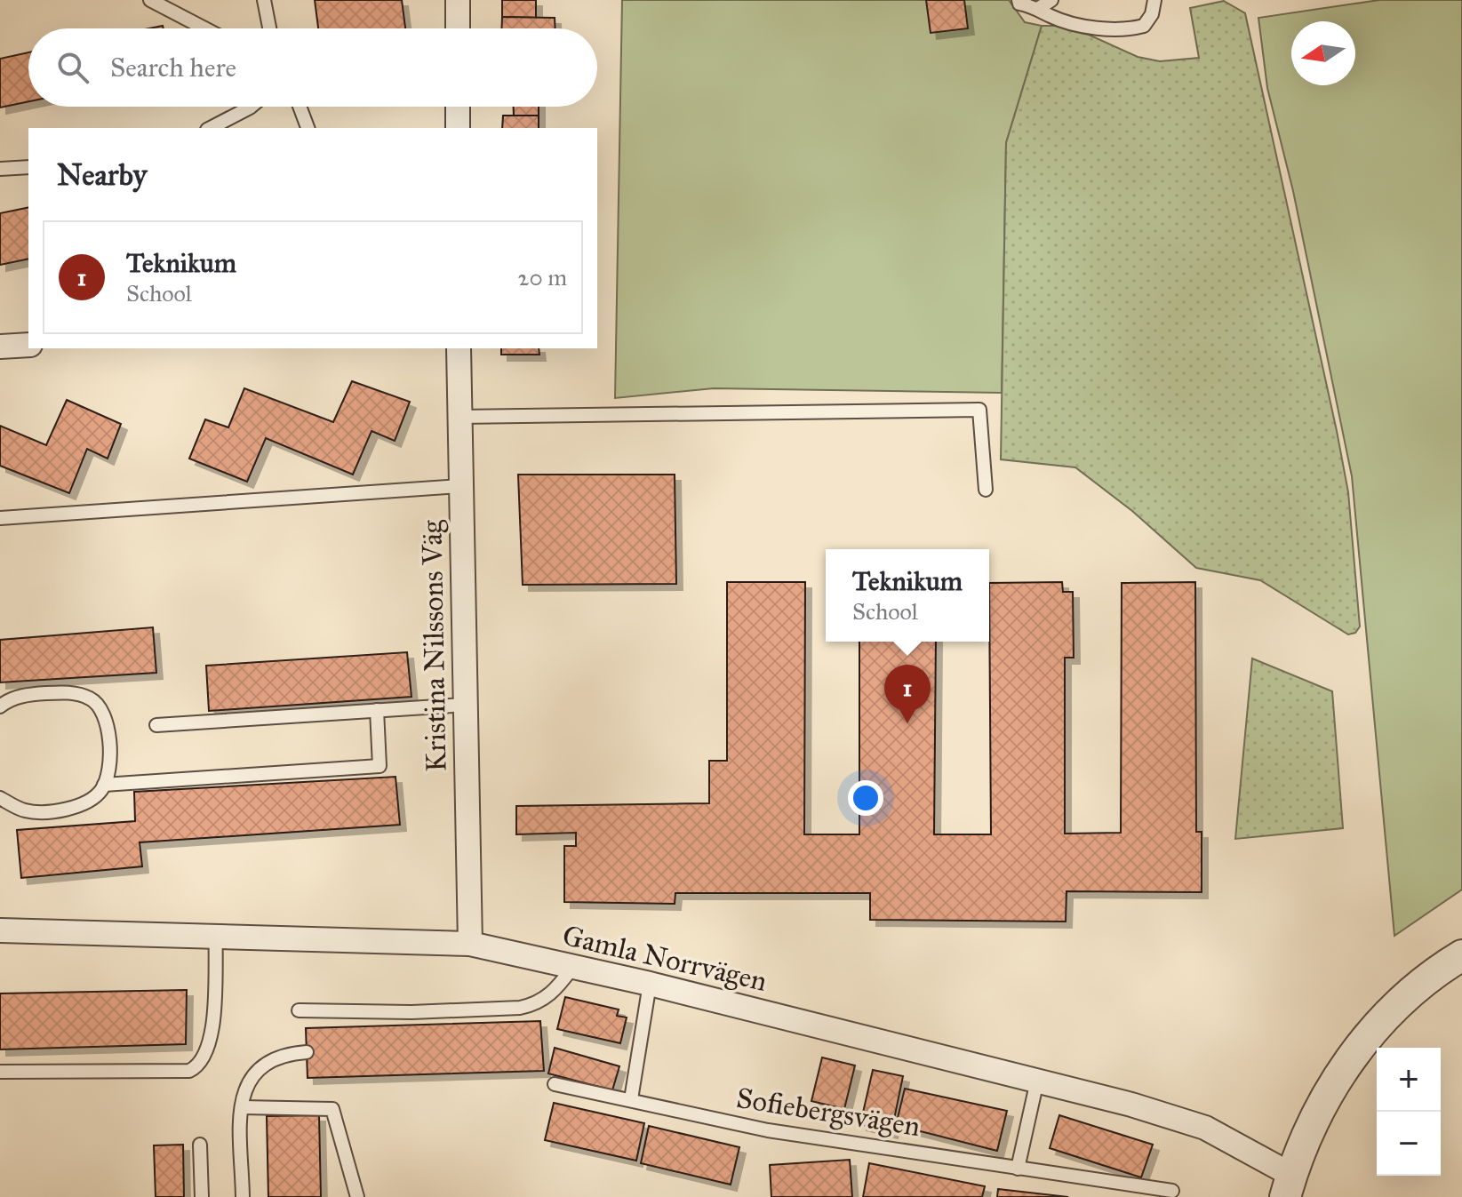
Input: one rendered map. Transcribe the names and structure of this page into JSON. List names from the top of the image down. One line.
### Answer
{"streets":{"street":["Kristina Nilssons Väg","Gamla Norrvägen"],"lane":["Sofiebergsvägen"]},"crossings":[["Kristina Nilssons Väg","Gamla Norrvägen"]],"north":"left","page":{"search":"Search here","heading":"Nearby","list":[{"mark":"1","name":"Teknikum","note":"School","value":"20 m"}],"popup":["Teknikum","School"],"pins":"1","map_buttons":["+","−"]}}
